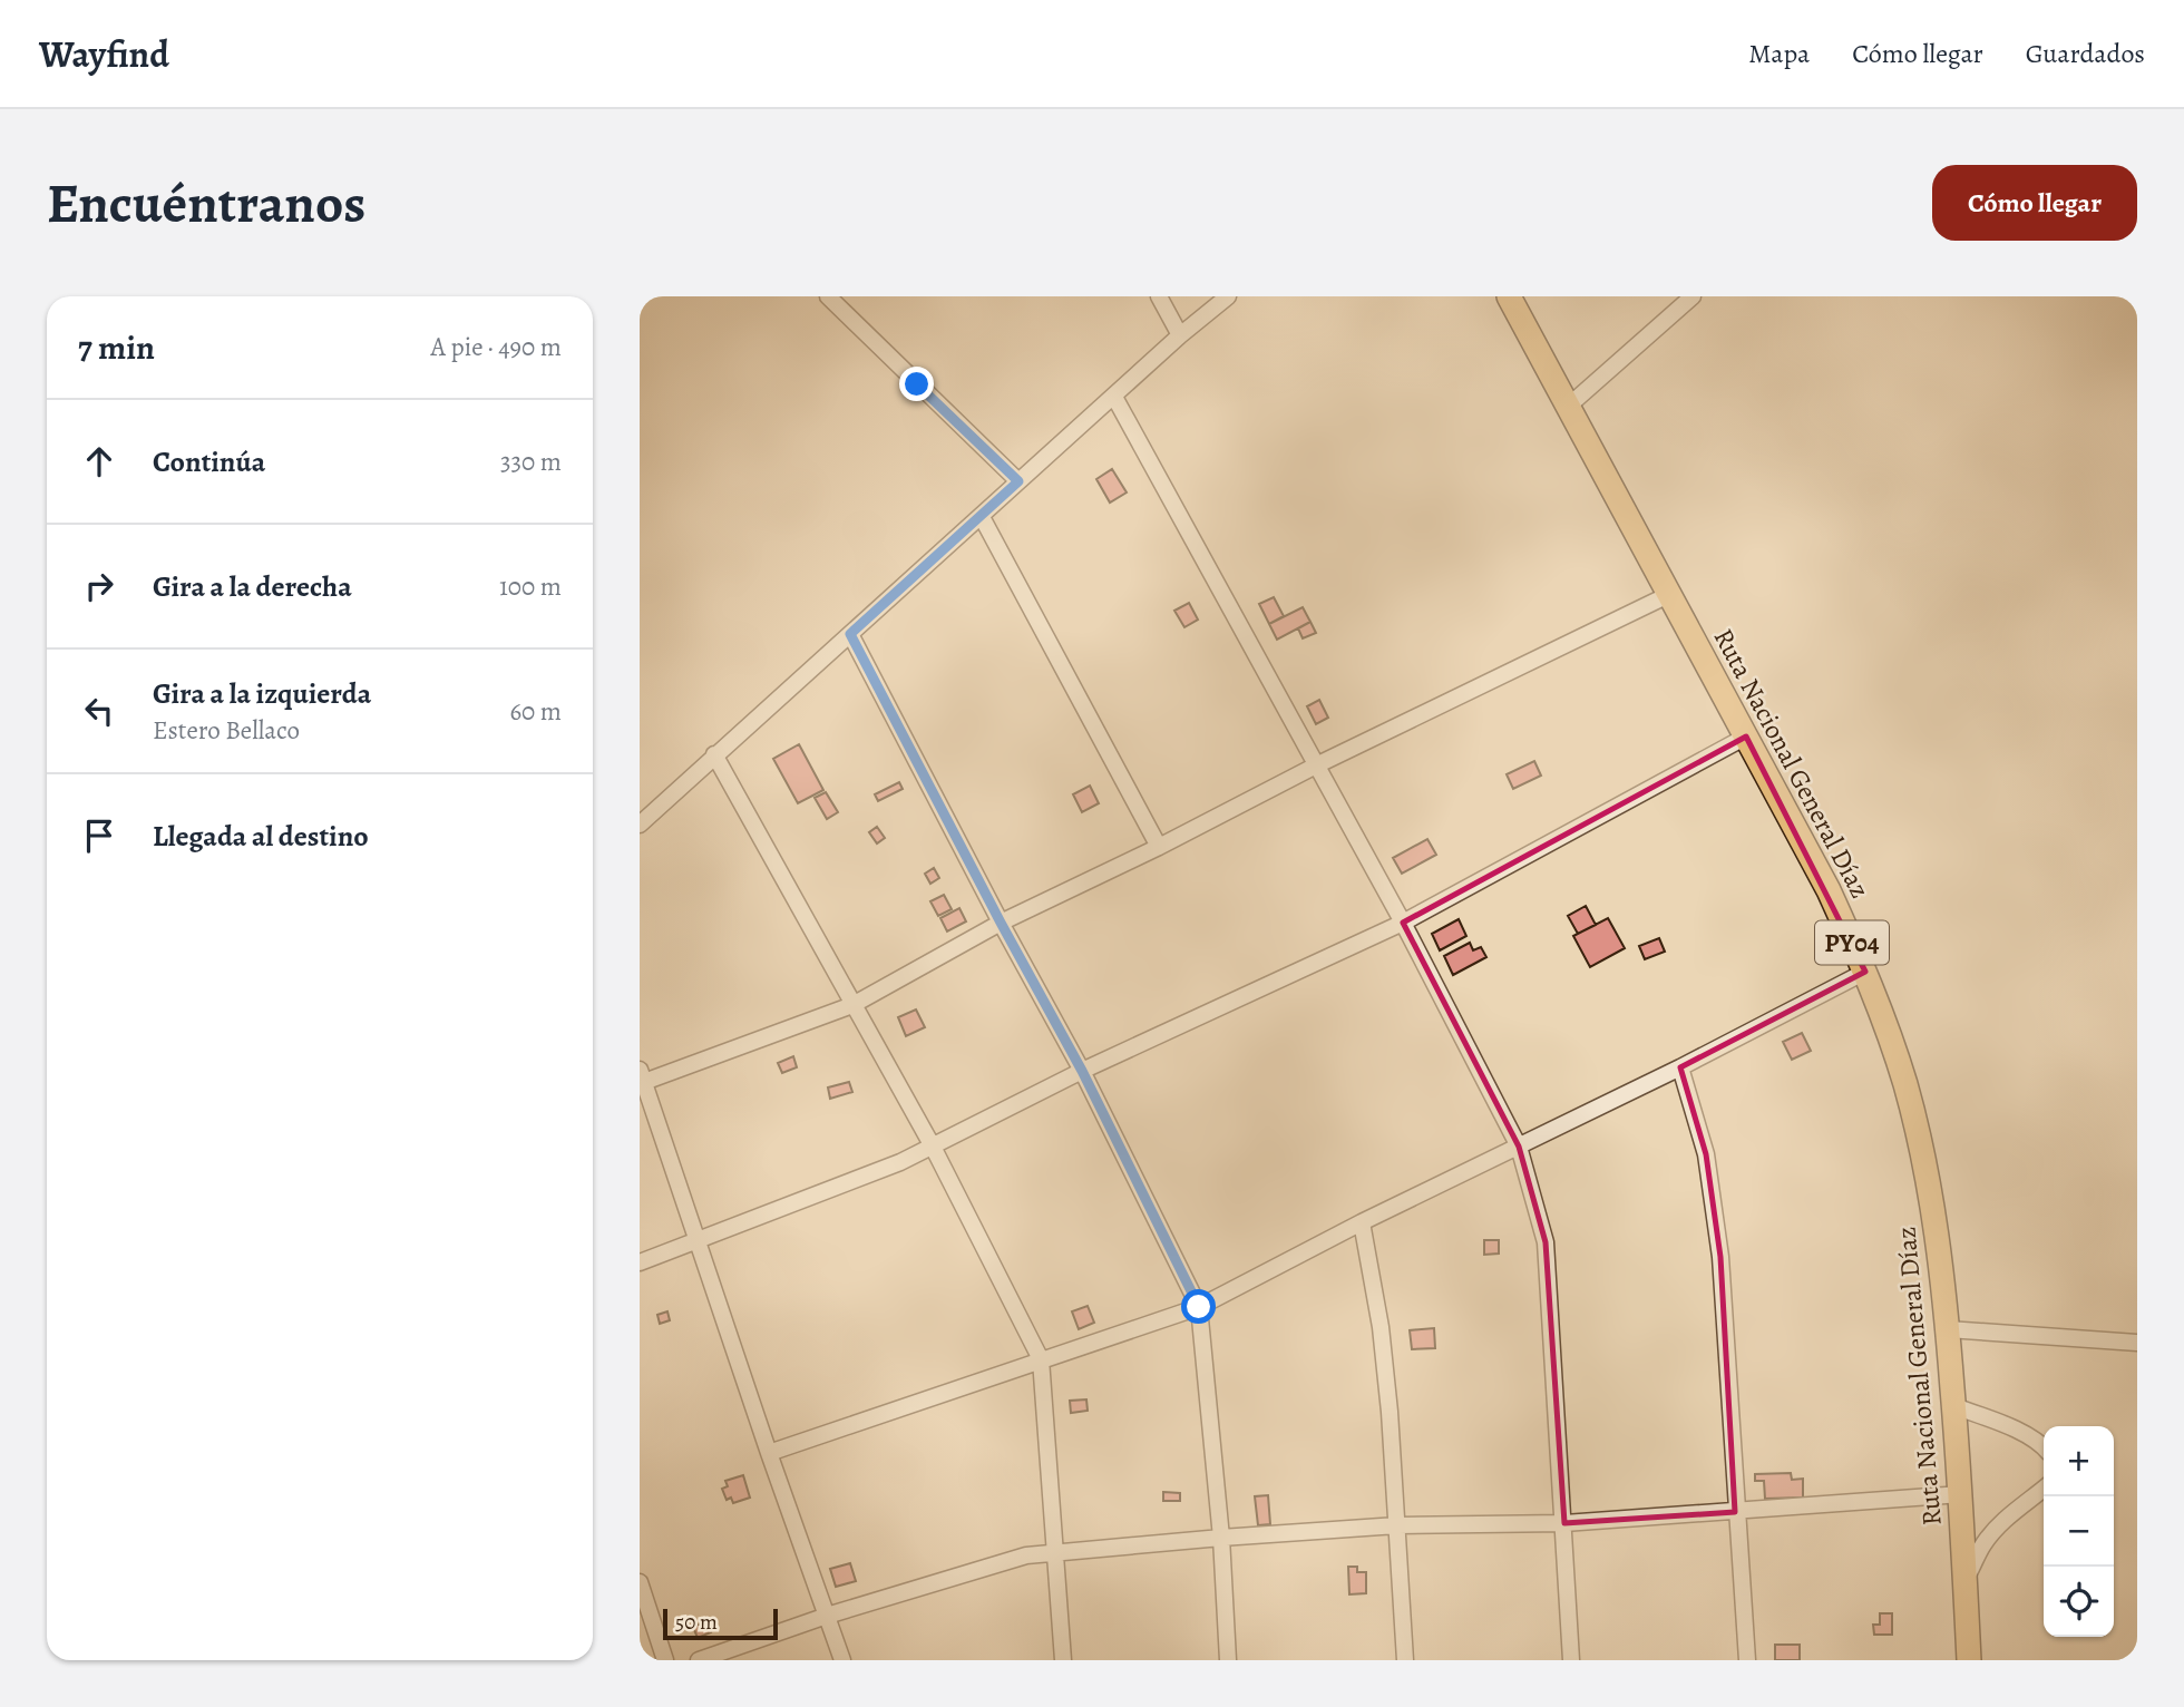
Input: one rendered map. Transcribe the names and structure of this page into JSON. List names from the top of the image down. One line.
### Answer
{"streets":{"highway":["Ruta Nacional General Díaz","PY04"]},"scale_bar":"50 m","page":{"header":"Wayfind","nav":["Mapa","Cómo llegar","Guardados"],"buttons":"Cómo llegar","title":"Encuéntranos","heading":["7 min","A pie · 490 m"],"list":[["Continúa","330 m"],["Gira a la derecha","100 m"],["Gira a la izquierda","Estero Bellaco","60 m"],"Llegada al destino"],"map_buttons":["+","−"],"scale":"50 m"}}
